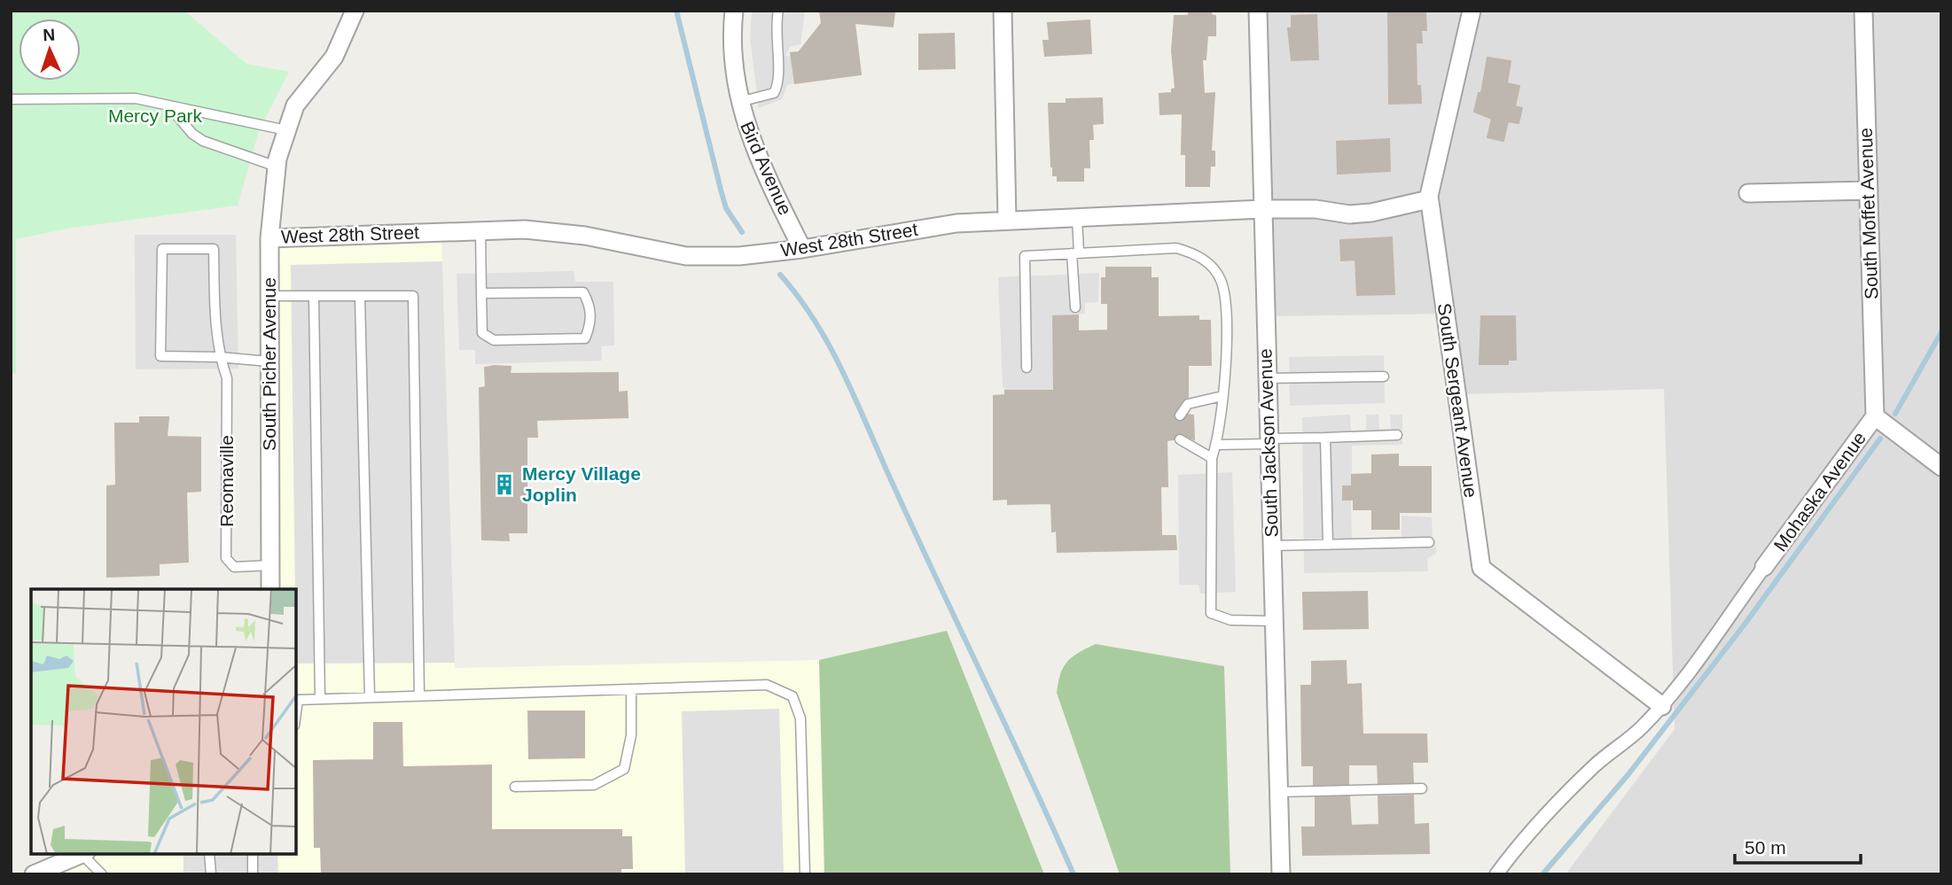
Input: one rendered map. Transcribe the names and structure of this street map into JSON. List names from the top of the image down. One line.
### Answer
{"streets":{"street":["Bird Avenue","South Moffet Avenue","West 28th Street","South Picher Avenue","South Sergeant Avenue","South Jackson Avenue","Mohaska Avenue"],"lane":["Reomaville"]},"crossings":[["Bird Avenue","West 28th Street"],["South Moffet Avenue","Mohaska Avenue"],["West 28th Street","South Picher Avenue"],["West 28th Street","South Sergeant Avenue"],["West 28th Street","South Jackson Avenue"],["South Picher Avenue","Reomaville"]],"parks":["Mercy Park"],"places":{"building":["Mercy Village Joplin"]},"scale_bar":"50 m","north":"top"}
